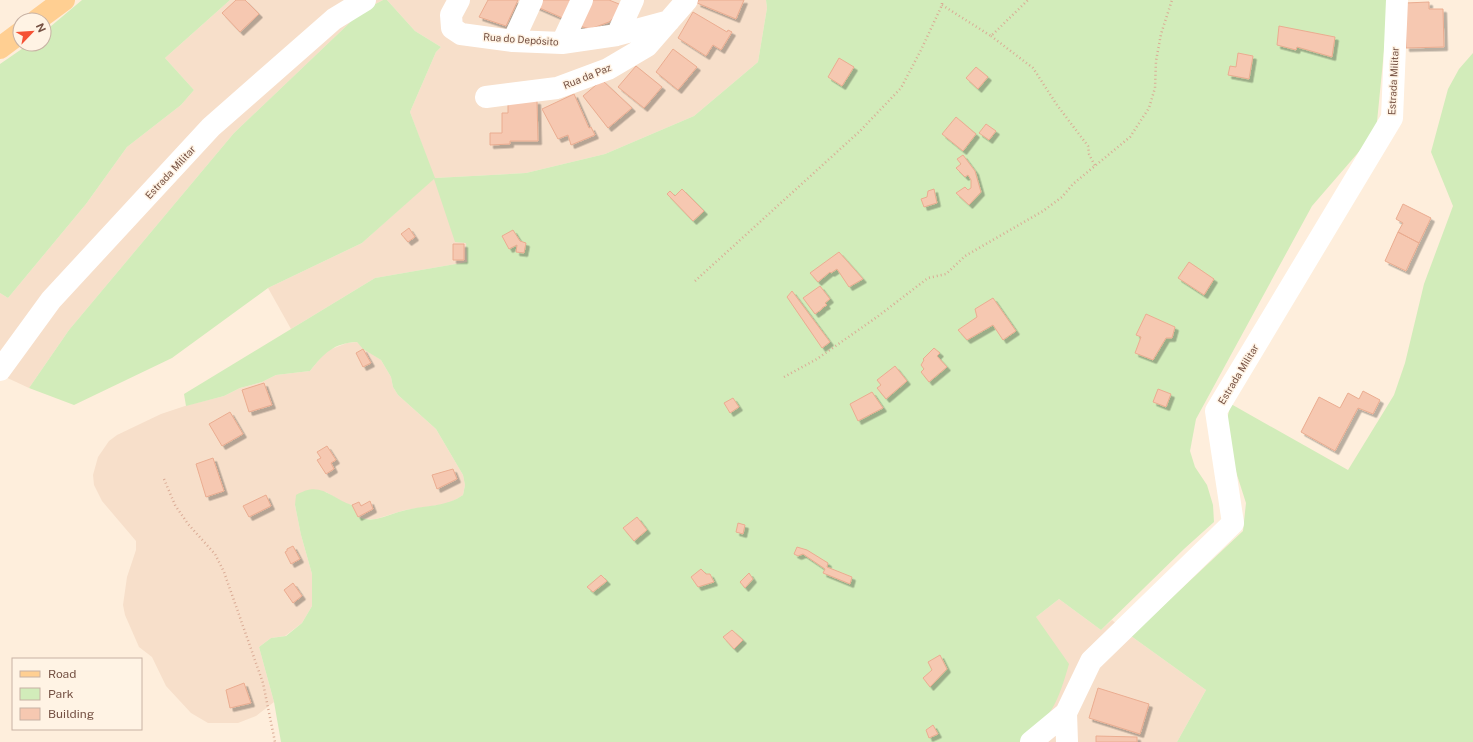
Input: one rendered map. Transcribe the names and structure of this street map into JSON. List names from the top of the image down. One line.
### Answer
{"streets":{"street":["Rua do Depósito","Rua da Paz","Estrada Militar"]},"crossings":[["Rua do Depósito","Rua da Paz"]],"legend":["Road","Park","Building"],"north":"top right"}
